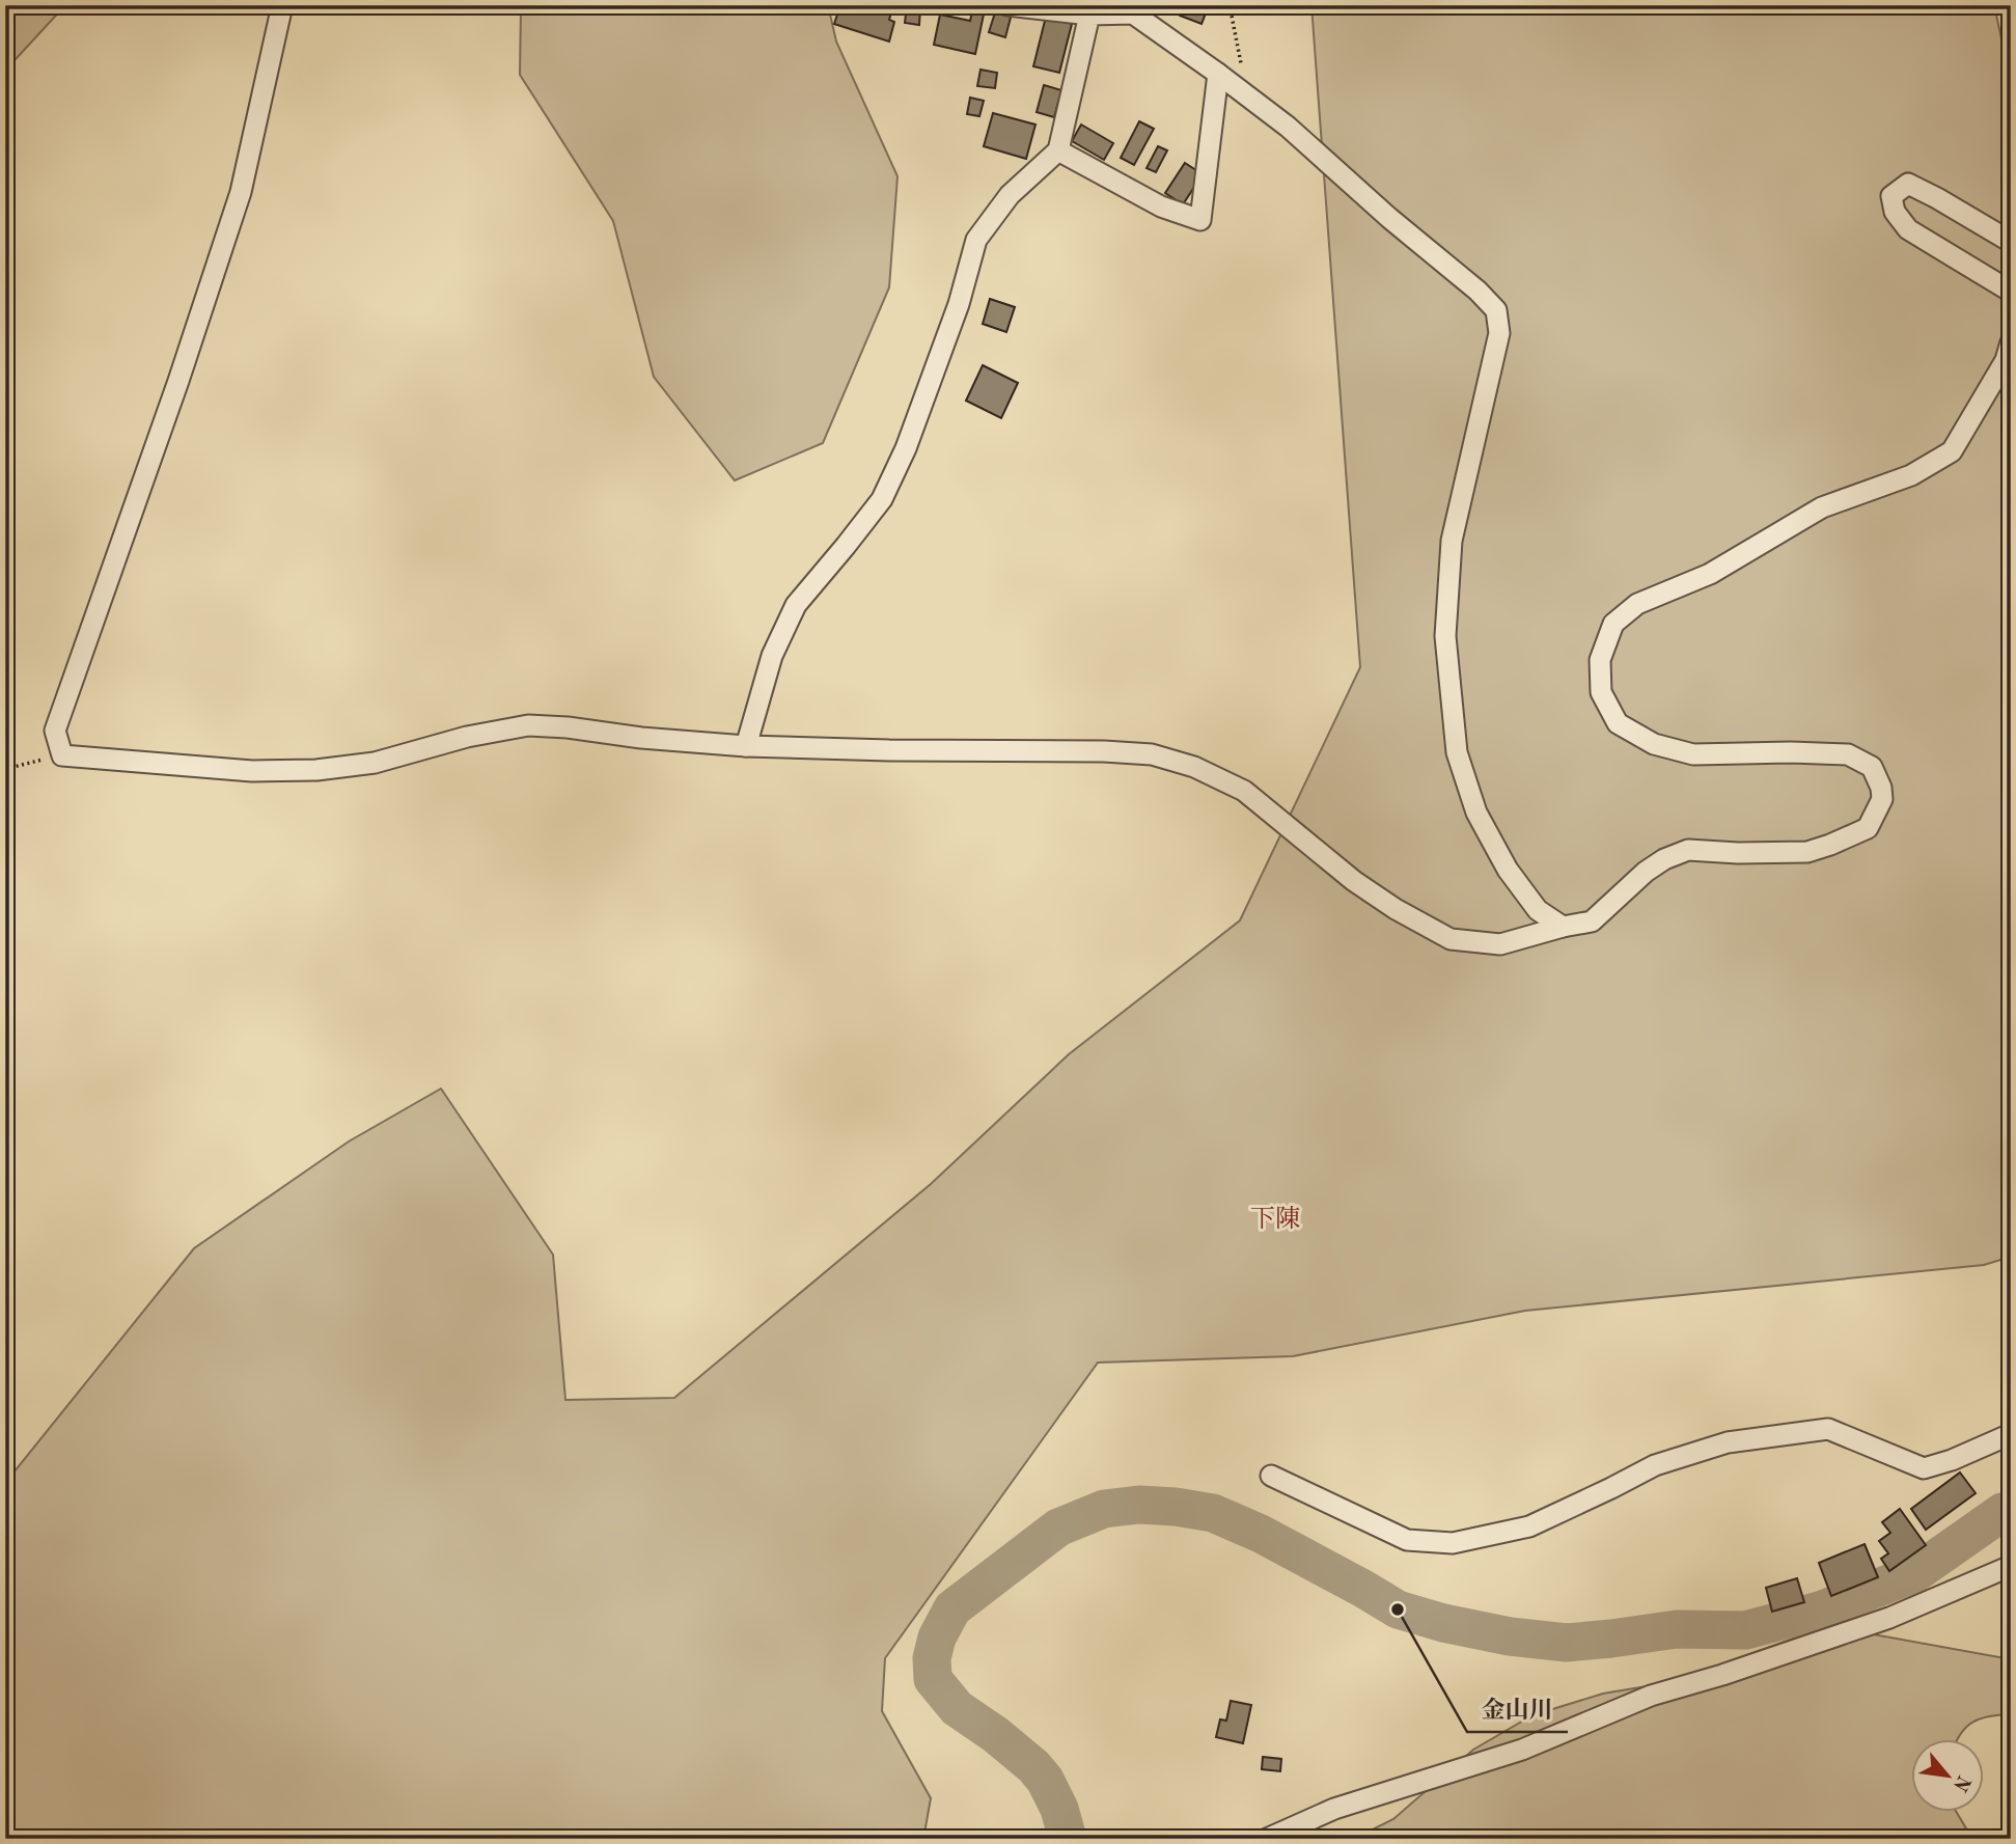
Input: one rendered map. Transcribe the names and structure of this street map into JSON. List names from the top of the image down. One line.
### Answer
{"districts":["下陳"],"places":["金山川"],"north":"bottom right"}
